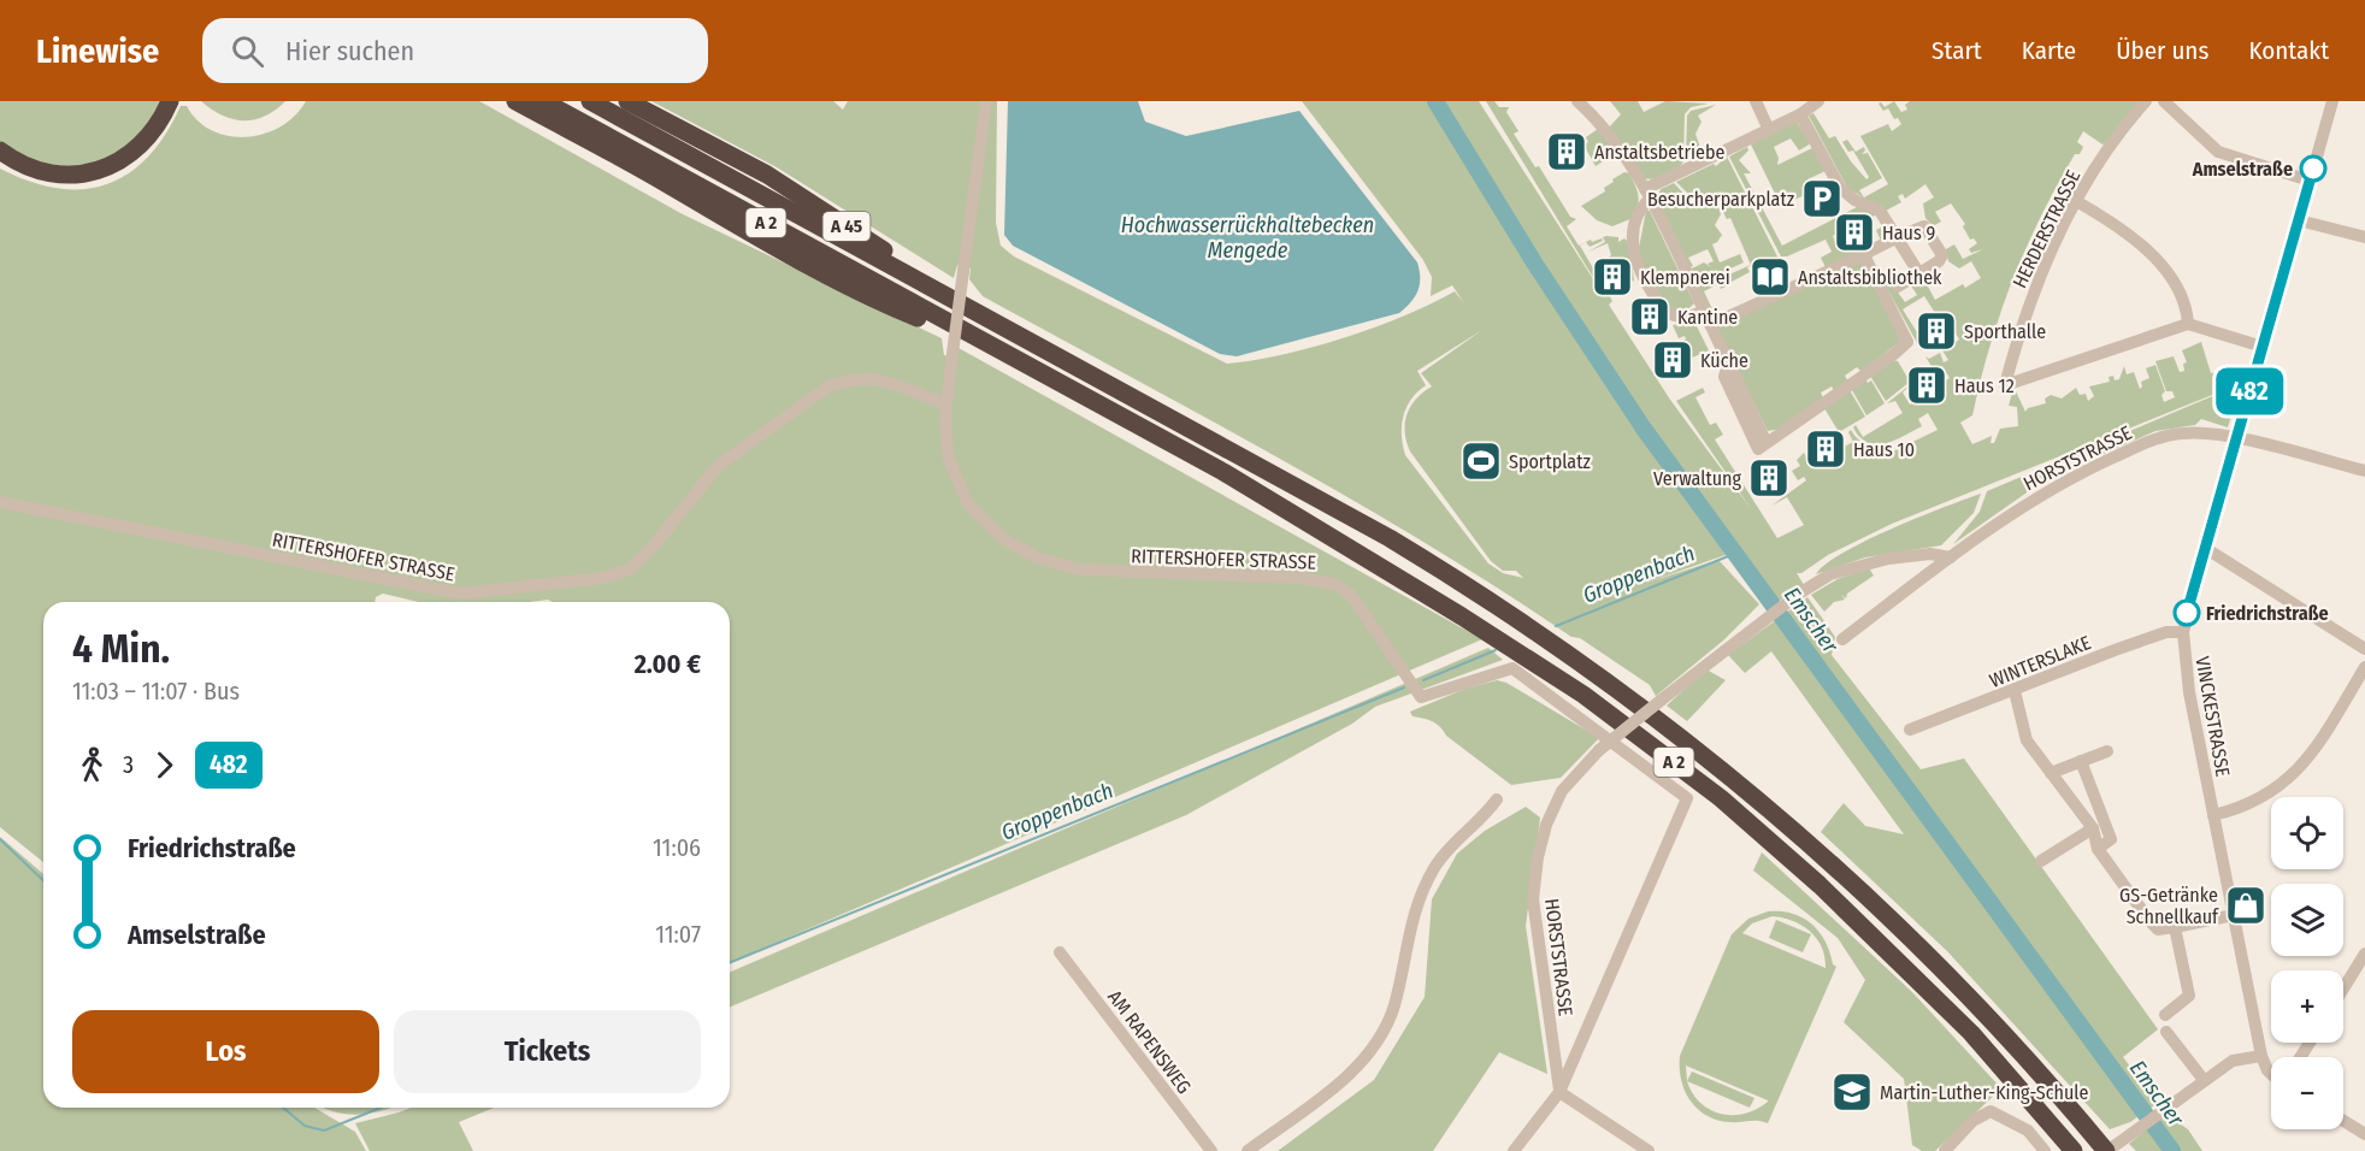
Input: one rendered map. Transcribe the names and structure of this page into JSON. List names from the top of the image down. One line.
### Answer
{"streets":{"highway":["A 2","A 45"],"street":["HERDERSTRASSE","HORSTSTRASSE","RITTERSHOFER STRASSE","WINTERSLAKE","VINCKESTRASSE","AM RAPENSWEG"]},"crossings":[["A 2","A 45"],["HORSTSTRASSE","RITTERSHOFER STRASSE"],["HORSTSTRASSE","VINCKESTRASSE"],["WINTERSLAKE","VINCKESTRASSE"]],"water":["Hochwasserrückhaltebecken Mengede","Groppenbach","Emscher"],"places":{"building":["Anstaltsbetriebe","Haus 9","Klempnerei","Kantine","Sporthalle","Küche","Haus 12","Haus 10","Verwaltung"],"other":["Amselstraße","Friedrichstraße"],"parking":["Besucherparkplatz"],"library":["Anstaltsbibliothek"],"sports":["Sportplatz"],"shop":["GS-Getränke Schnellkauf"],"school or university":["Martin-Luther-King-Schule"]},"lines":["bus line 482"],"page":{"header":"Linewise","search":"Hier suchen","nav":["Start","Karte","Über uns","Kontakt"],"on_map":"482","heading":["4 Min.","11:03 – 11:07 · Bus","2.00 €"],"legs":["3","482"],"map_buttons":["+","−"],"list":[{"name":"Friedrichstraße","value":"11:06"},{"name":"Amselstraße","value":"11:07"}],"buttons":["Los","Tickets"]}}
